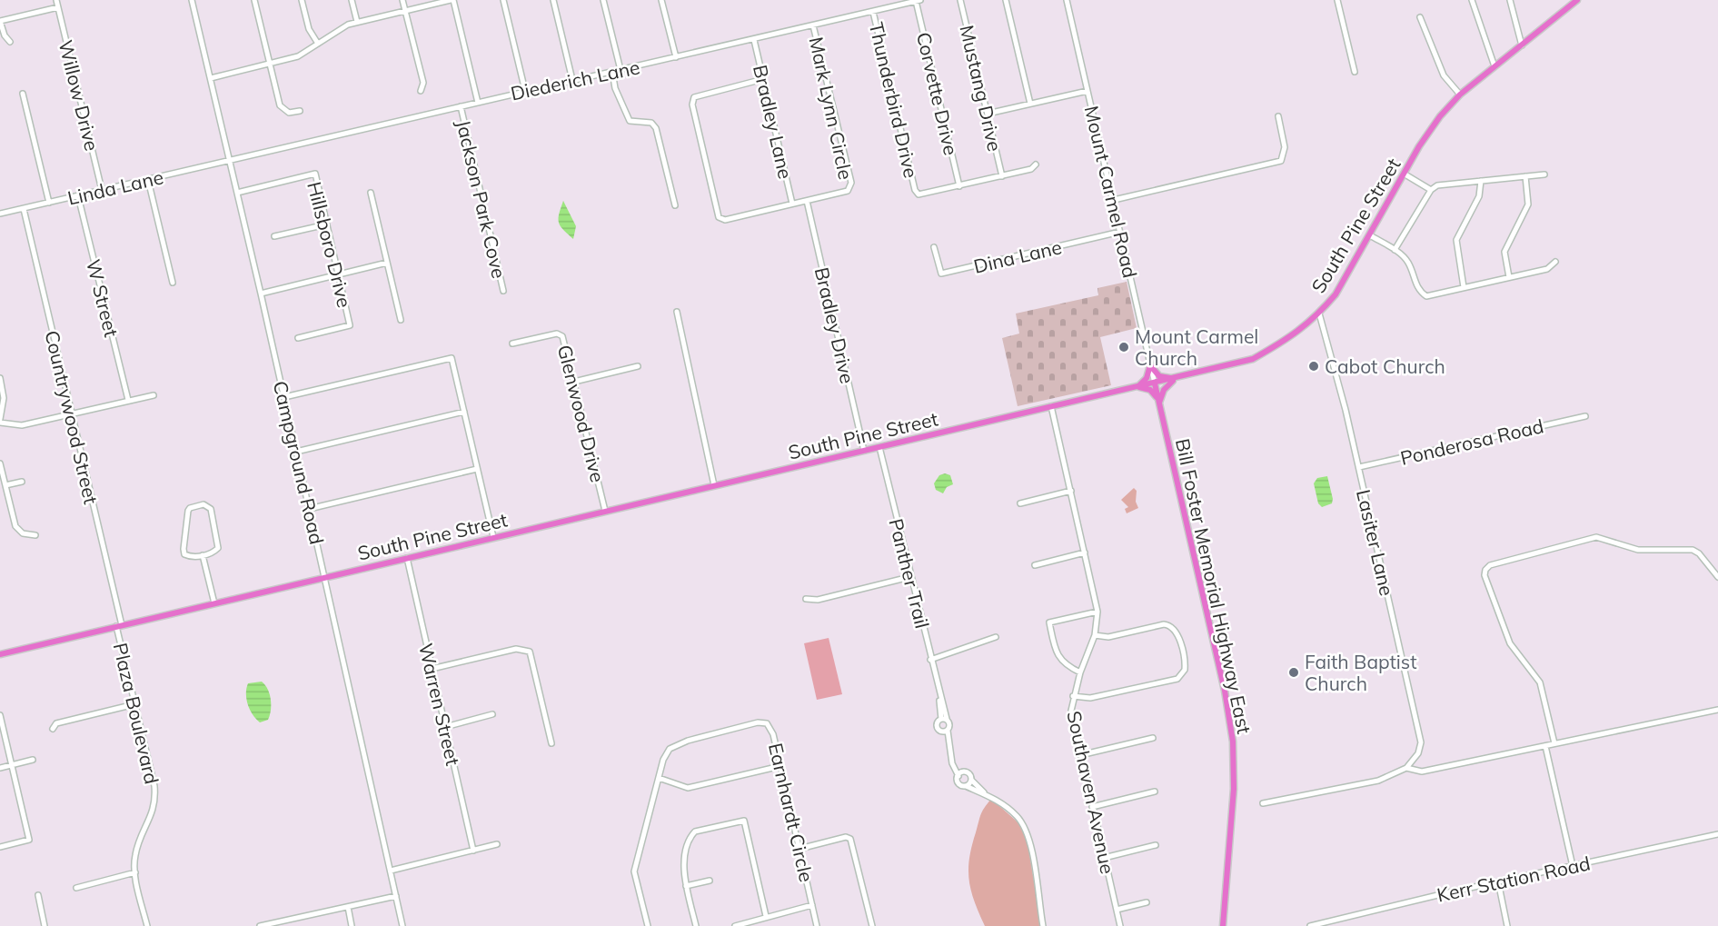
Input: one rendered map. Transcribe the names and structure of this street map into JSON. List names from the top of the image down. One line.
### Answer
{"streets":{"main road":["South Pine Street","Bill Foster Memorial Highway East"],"street":["Diederich Lane","Mustang Drive","Corvette Drive","Willow Drive","Thunderbird Drive","Mark Lynn Circle","Bradley Lane","Linda Lane","Mount Carmel Road","Jackson Park Cove","Hillsboro Drive","Dina Lane","W Street","Bradley Drive","Glenwood Drive","Countrywood Street","Ponderosa Road","Campground Road","Lasiter Lane","Panther Trail","Warren Street","Plaza Boulevard","Southaven Avenue","Earnhardt Circle","Kerr Station Road"]},"crossings":[["Diederich Lane","Corvette Drive"],["Diederich Lane","Thunderbird Drive"],["Diederich Lane","Mark Lynn Circle"],["Diederich Lane","Bradley Lane"],["Diederich Lane","Linda Lane"],["Diederich Lane","Jackson Park Cove"],["Diederich Lane","Campground Road"],["Mustang Drive","Thunderbird Drive"],["Corvette Drive","Thunderbird Drive"],["Willow Drive","Linda Lane"],["Mark Lynn Circle","Bradley Lane"],["Mark Lynn Circle","Bradley Drive"],["Linda Lane","W Street"],["Linda Lane","Countrywood Street"],["Linda Lane","Campground Road"],["Mount Carmel Road","South Pine Street"],["Mount Carmel Road","Dina Lane"],["Mount Carmel Road","Bill Foster Memorial Highway East"],["South Pine Street","Bradley Drive"],["South Pine Street","Glenwood Drive"],["South Pine Street","Countrywood Street"],["South Pine Street","Campground Road"],["South Pine Street","Lasiter Lane"],["South Pine Street","Panther Trail"],["South Pine Street","Bill Foster Memorial Highway East"],["South Pine Street","Warren Street"],["South Pine Street","Plaza Boulevard"],["South Pine Street","Southaven Avenue"],["Hillsboro Drive","Campground Road"],["Countrywood Street","Plaza Boulevard"],["Ponderosa Road","Lasiter Lane"]],"places":["Mount Carmel Church","Cabot Church","Faith Baptist Church"]}
